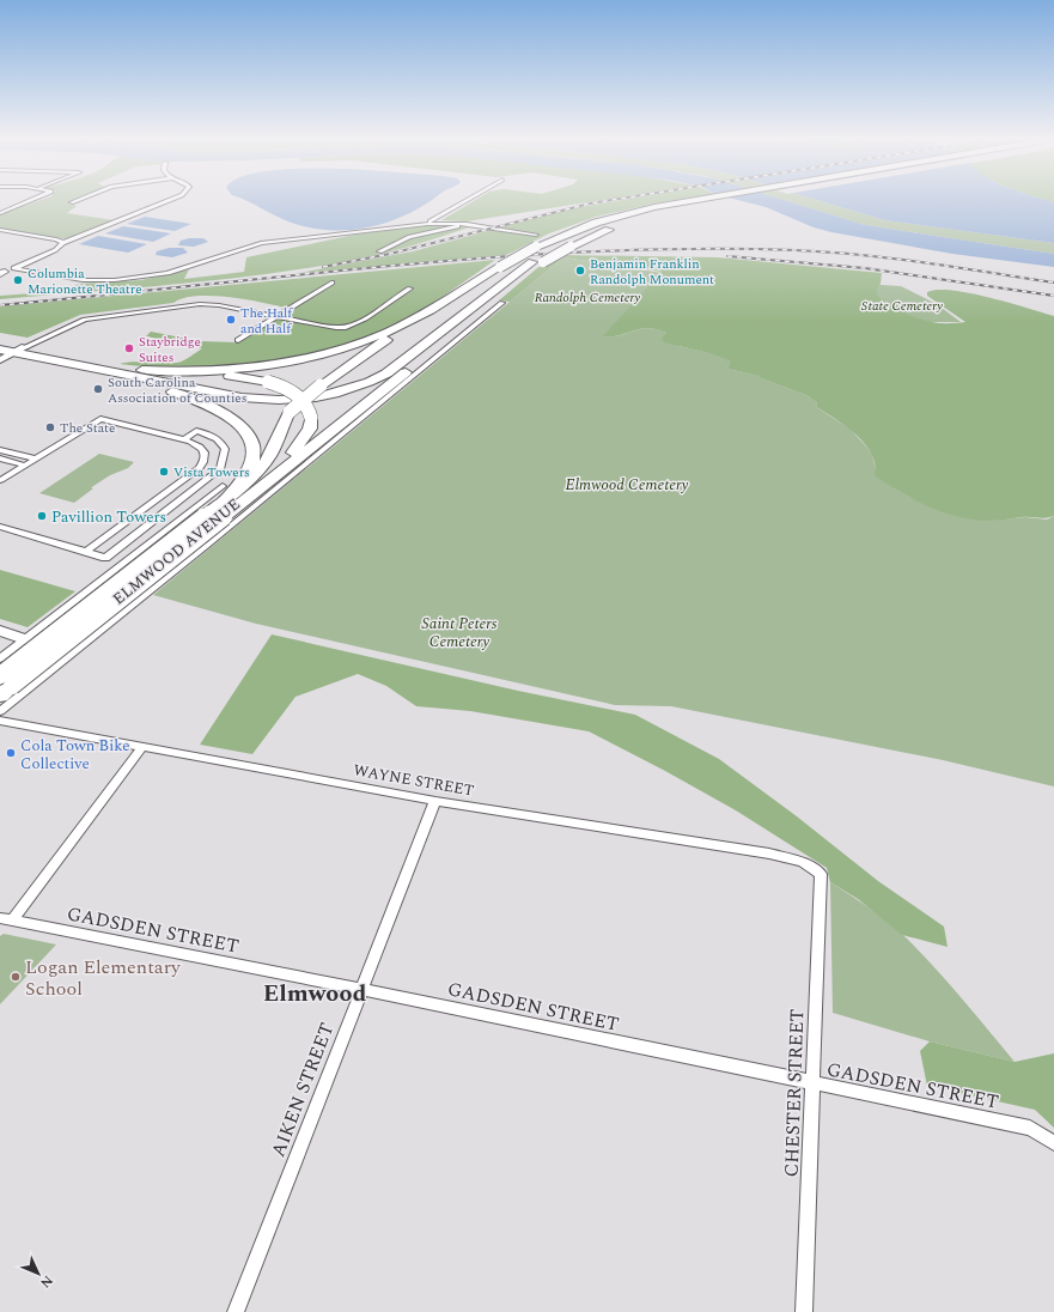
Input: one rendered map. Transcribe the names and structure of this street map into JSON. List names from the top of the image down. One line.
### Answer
{"streets":{"street":["ELMWOOD AVENUE","WAYNE STREET","GADSDEN STREET","AIKEN STREET","CHESTER STREET"]},"crossings":[["WAYNE STREET","AIKEN STREET"],["WAYNE STREET","CHESTER STREET"],["GADSDEN STREET","AIKEN STREET"],["GADSDEN STREET","CHESTER STREET"]],"districts":["Elmwood"],"parks":["Randolph Cemetery","State Cemetery","Elmwood Cemetery","Saint Peters Cemetery"],"places":["Benjamin Franklin Randolph Monument","Columbia Marionette Theatre","The Half and Half","Staybridge Suites","South Carolina Association of Counties","The State","Vista Towers","Pavillion Towers","Cola Town Bike Collective","Logan Elementary School"],"north":"bottom right"}
